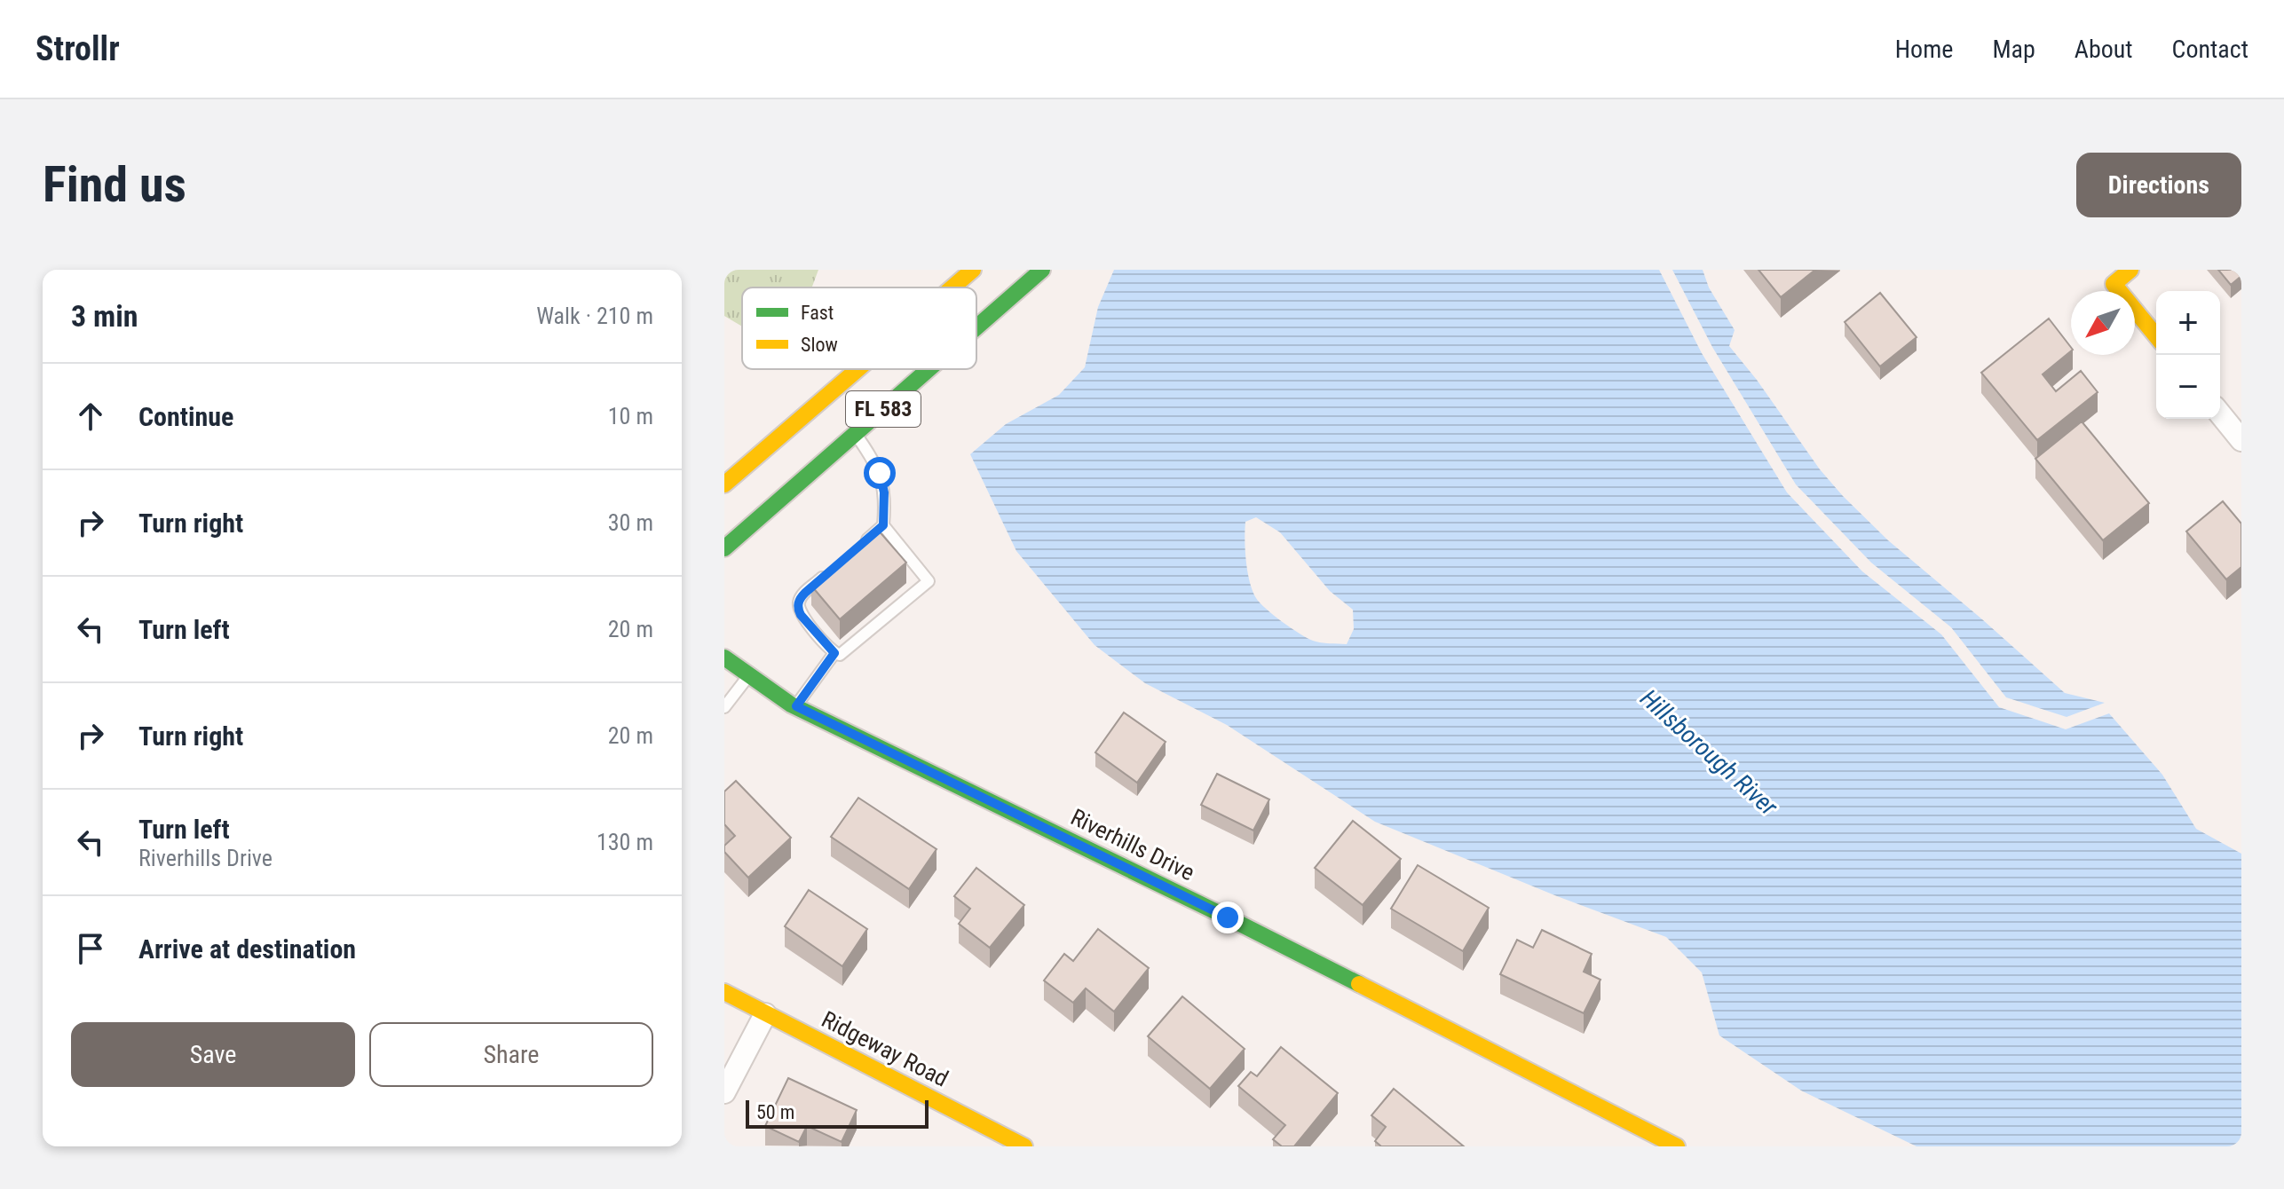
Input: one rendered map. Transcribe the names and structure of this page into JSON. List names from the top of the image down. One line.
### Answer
{"streets":{"street":["FL 583","Riverhills Drive","Ridgeway Road"]},"water":["Hillsborough River"],"legend":["Fast","Slow"],"scale_bar":"50 m","north":"bottom left","page":{"header":"Strollr","nav":["Home","Map","About","Contact"],"buttons":["Directions",["Save","Share"]],"title":"Find us","heading":["3 min","Walk · 210 m"],"map_buttons":["+","−"],"list":[["Continue","10 m"],["Turn right","30 m"],["Turn left","20 m"],["Turn right","20 m"],["Turn left","Riverhills Drive","130 m"],"Arrive at destination"],"scale":"50 m"}}
